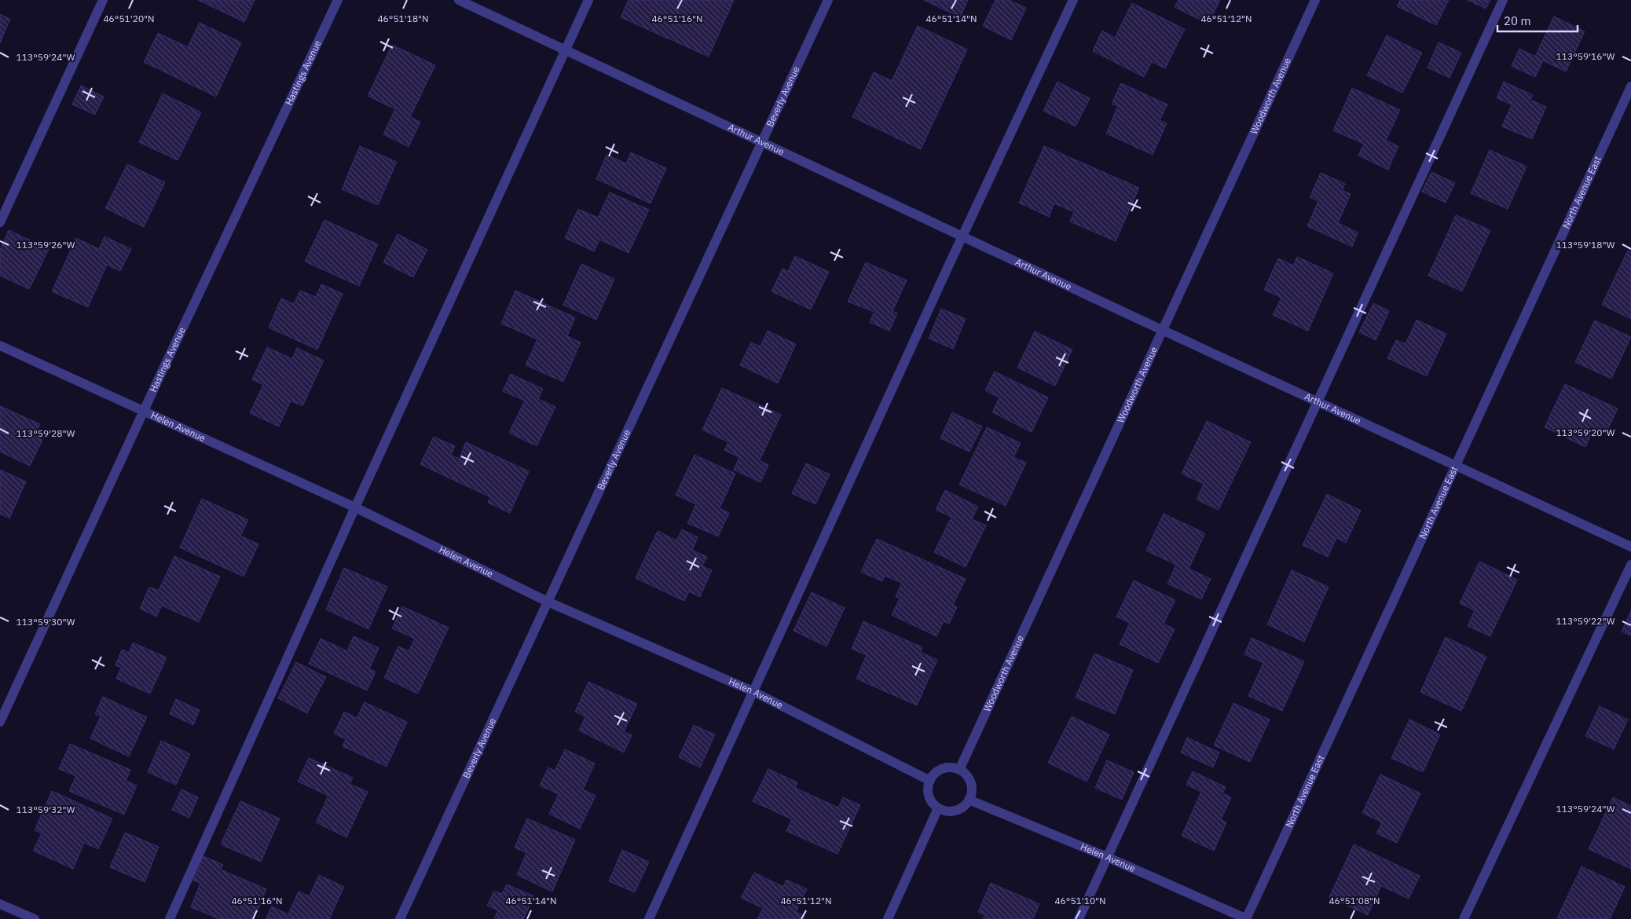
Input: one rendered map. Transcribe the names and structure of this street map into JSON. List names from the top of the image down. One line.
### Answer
{"streets":{"street":["Hastings Avenue","Woodworth Avenue","Beverly Avenue","Arthur Avenue","North Avenue East","Helen Avenue"]},"crossings":[["Hastings Avenue","Helen Avenue"],["Woodworth Avenue","Arthur Avenue"],["Woodworth Avenue","Helen Avenue"],["Beverly Avenue","Arthur Avenue"],["Beverly Avenue","Helen Avenue"],["Arthur Avenue","North Avenue East"],["North Avenue East","Helen Avenue"]],"scale_bar":"20 m","coordinates":["46°51'20\"N","46°51'18\"N","46°51'16\"N","46°51'14\"N","46°51'12\"N","113°59'16\"W","113°59'24\"W","113°59'18\"W","113°59'26\"W","113°59'20\"W","113°59'28\"W","113°59'22\"W","113°59'30\"W","113°59'32\"W","46°51'10\"N","46°51'08\"N"]}
